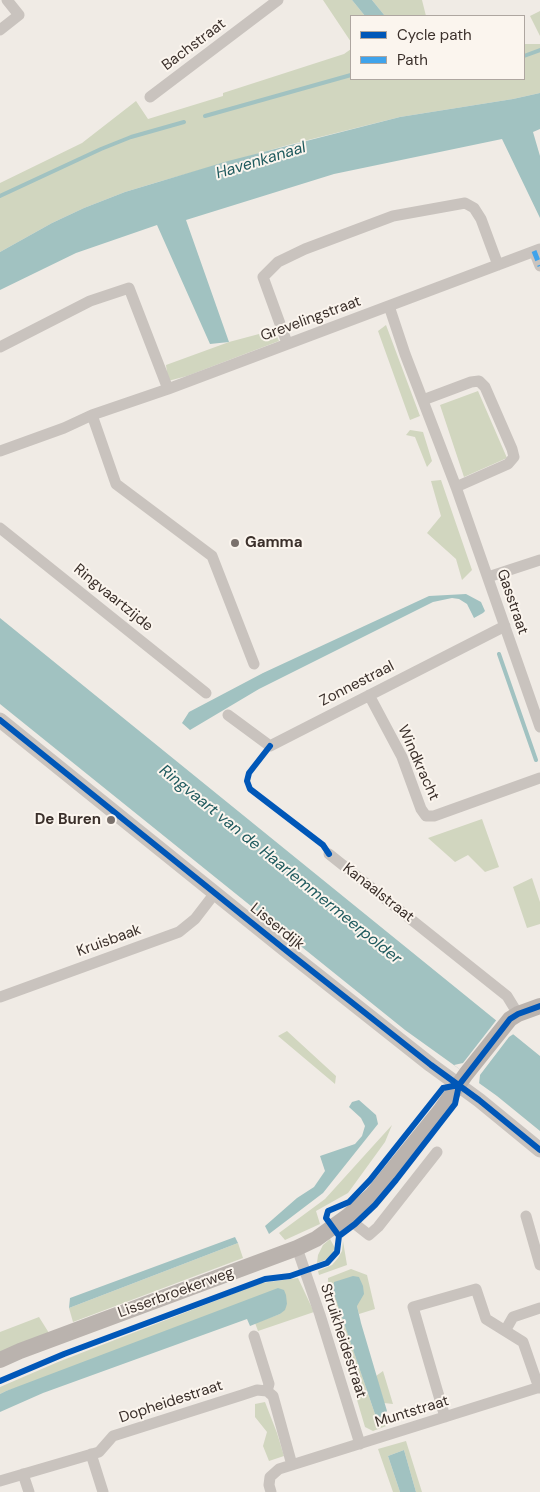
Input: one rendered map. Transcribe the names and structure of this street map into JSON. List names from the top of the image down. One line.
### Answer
{"streets":{"main road":["Lisserbroekerweg"],"street":["Bachstraat","Grevelingstraat","Ringvaartzijde","Gasstraat","Zonnestraal","Windkracht","Kanaalstraat","Lisserdijk","Kruisbaak","Struikheidestraat","Dopheidestraat","Muntstraat"]},"crossings":[["Grevelingstraat","Gasstraat"],["Gasstraat","Zonnestraal"],["Zonnestraal","Windkracht"],["Kanaalstraat","Lisserbroekerweg"],["Lisserdijk","Kruisbaak"],["Lisserdijk","Lisserbroekerweg"],["Lisserbroekerweg","Struikheidestraat"],["Struikheidestraat","Muntstraat"]],"water":["Havenkanaal","Ringvaart van de Haarlemmermeerpolder"],"places":["Gamma","De Buren"],"legend":["Cycle path","Path"]}
